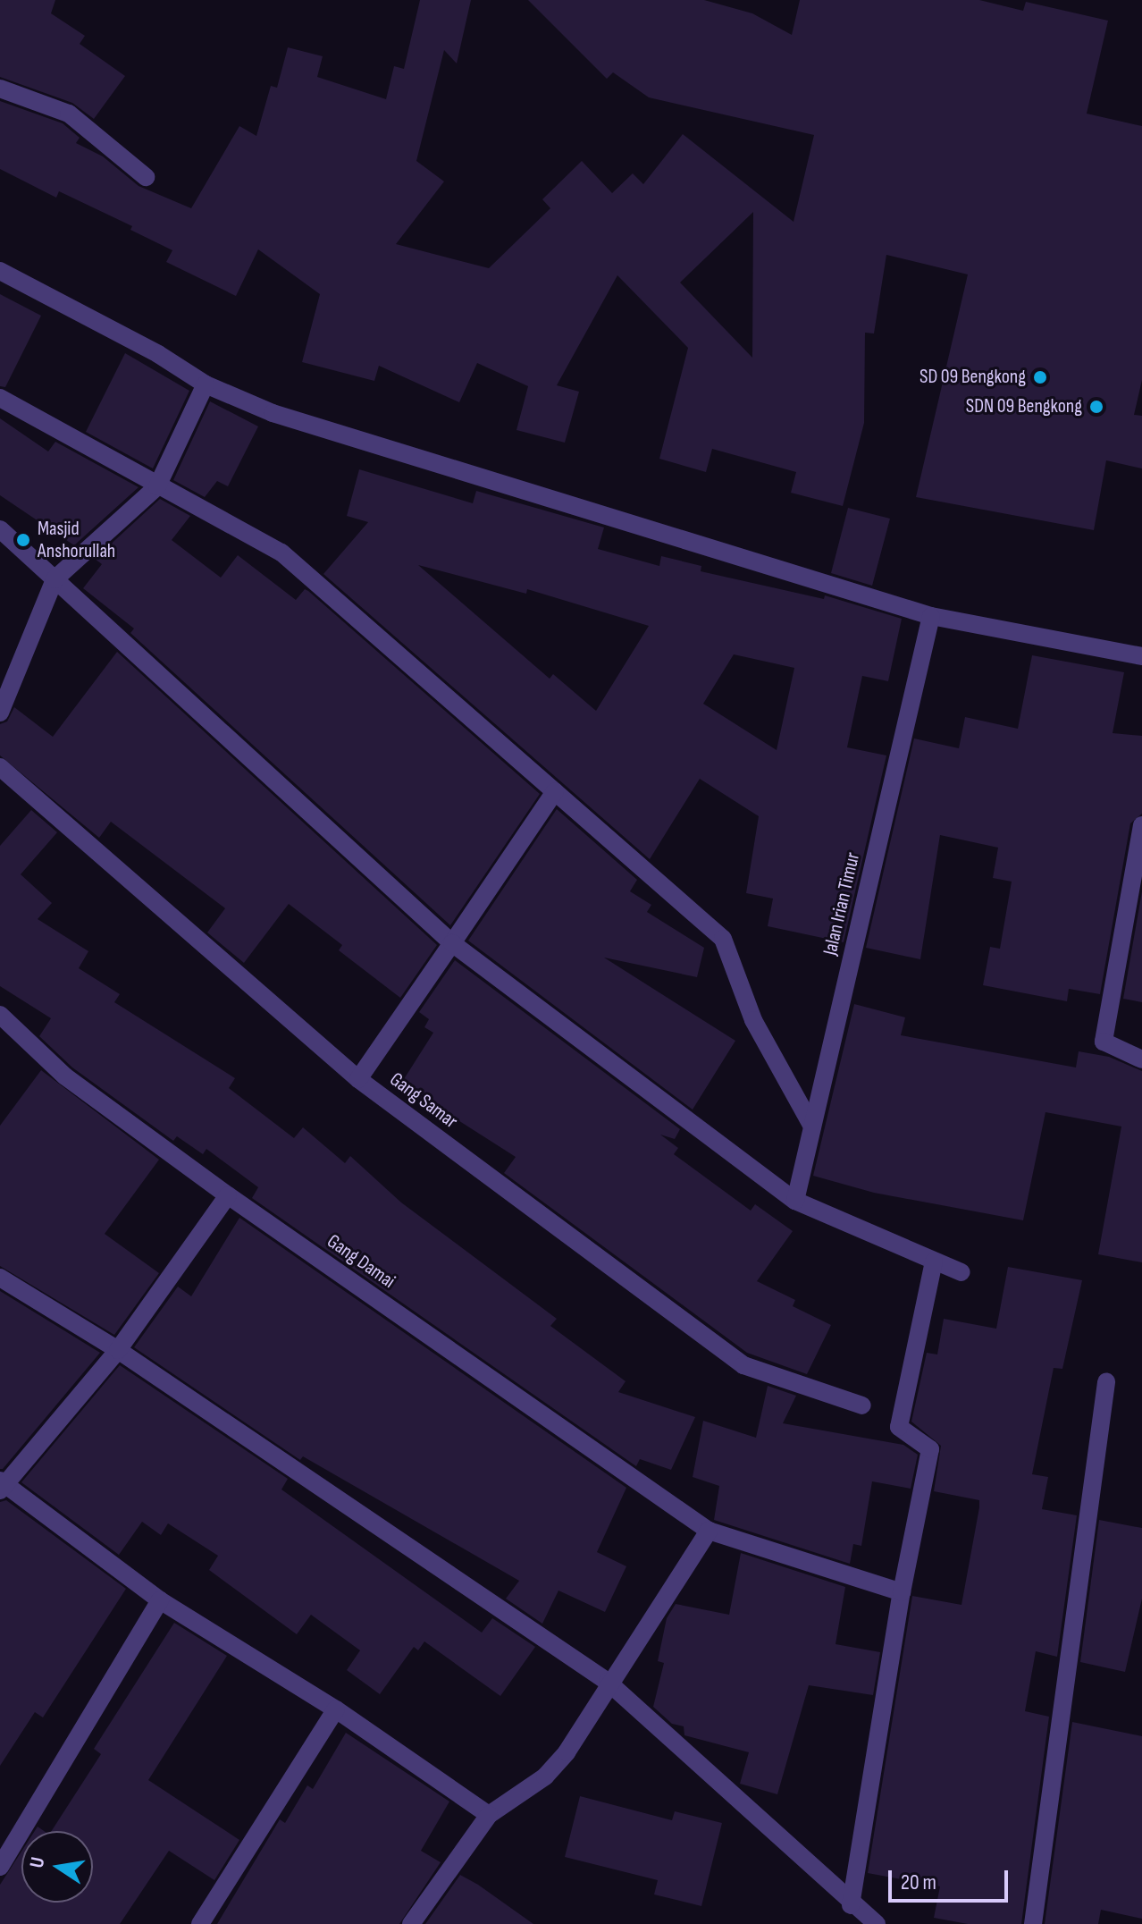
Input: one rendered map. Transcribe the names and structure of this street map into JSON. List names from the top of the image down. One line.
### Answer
{"streets":{"street":["Jalan Irian Timur","Gang Samar","Gang Damai"]},"places":["SD 09 Bengkong","SDN 09 Bengkong","Masjid Anshorullah"],"scale_bar":"20 m","north":"left"}
